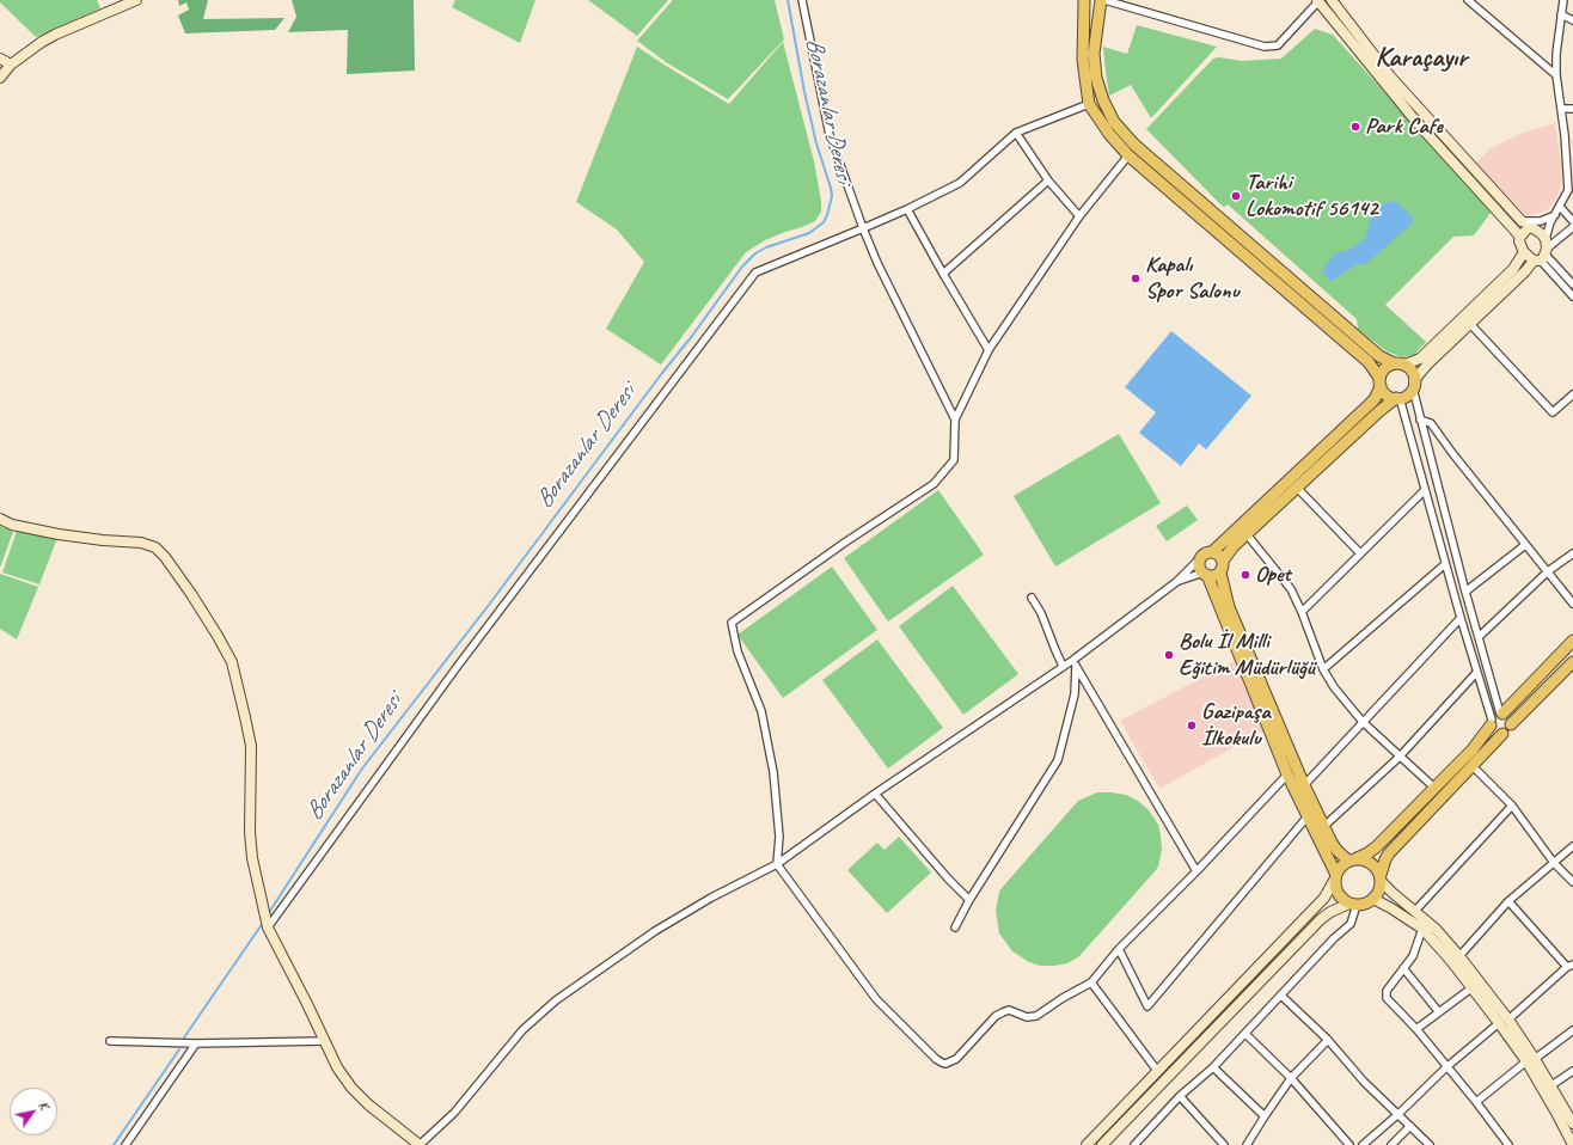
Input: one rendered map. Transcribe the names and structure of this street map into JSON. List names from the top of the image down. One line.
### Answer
{"districts":["Karaçayır"],"water":["Borazanlar Deresi"],"places":["Park Cafe","Tarihi Lokomotif 56142","Kapalı Spor Salonu","Opet","Bolu İl Milli Eğitim Müdürlüğü","Gazipaşa İlkokulu"],"north":"top right"}
